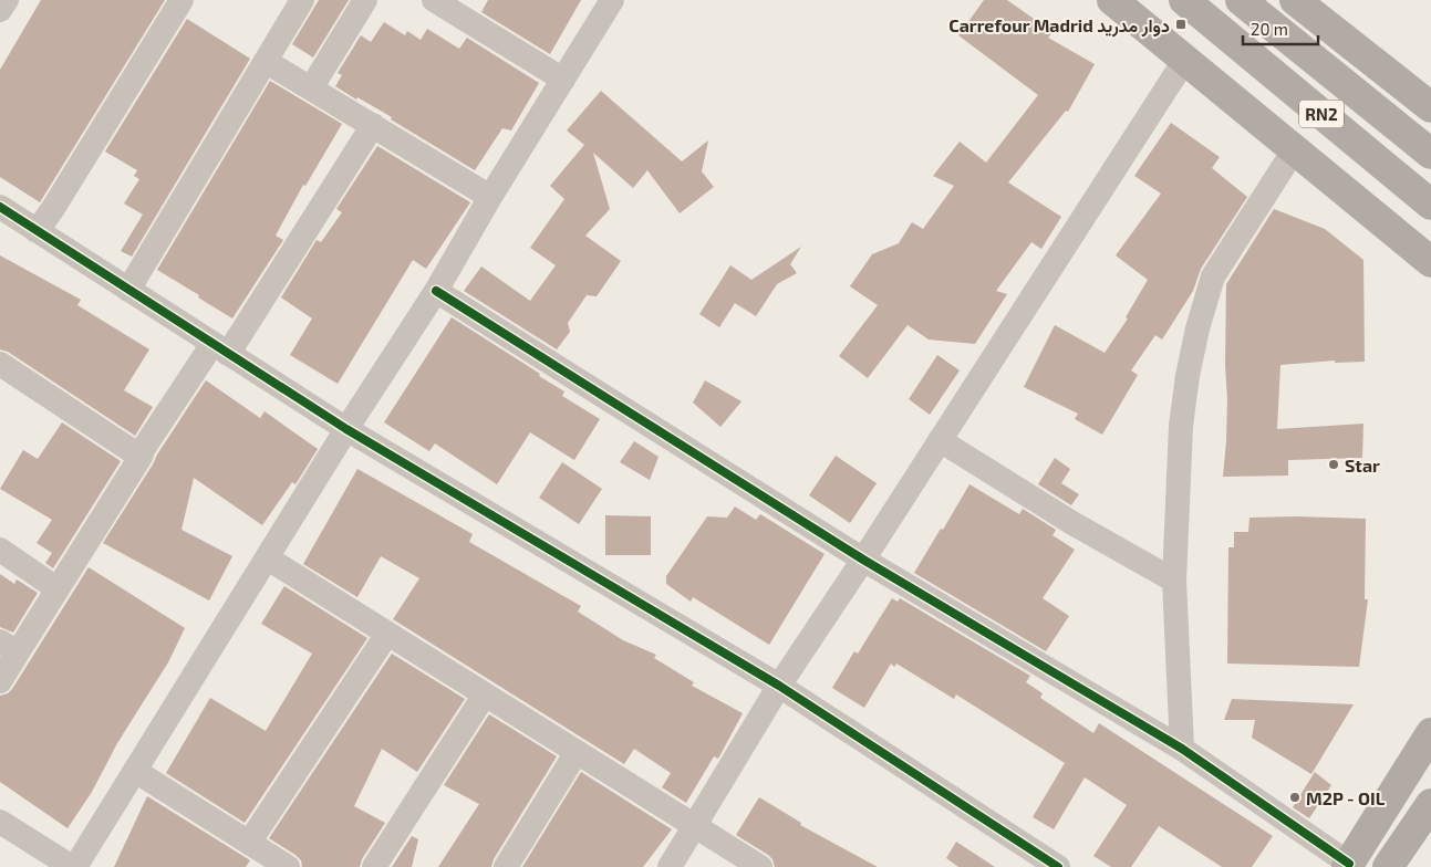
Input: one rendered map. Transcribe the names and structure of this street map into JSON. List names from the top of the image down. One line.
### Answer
{"streets":{"highway":["RN2"]},"places":{"transit":["Carrefour Madrid دوار مدريد"],"other":["Star","M2P - OIL"]},"scale_bar":"20 m"}
